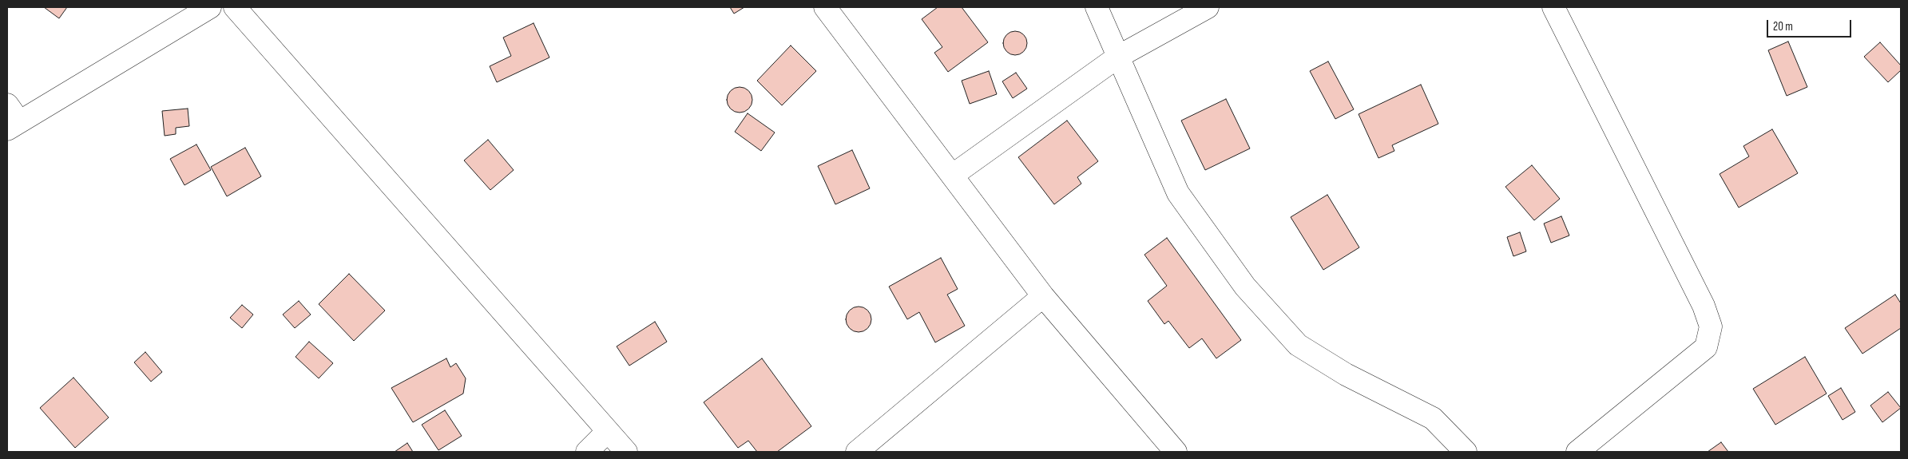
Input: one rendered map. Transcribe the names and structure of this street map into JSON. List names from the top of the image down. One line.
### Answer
{"scale_bar":"20 m"}
